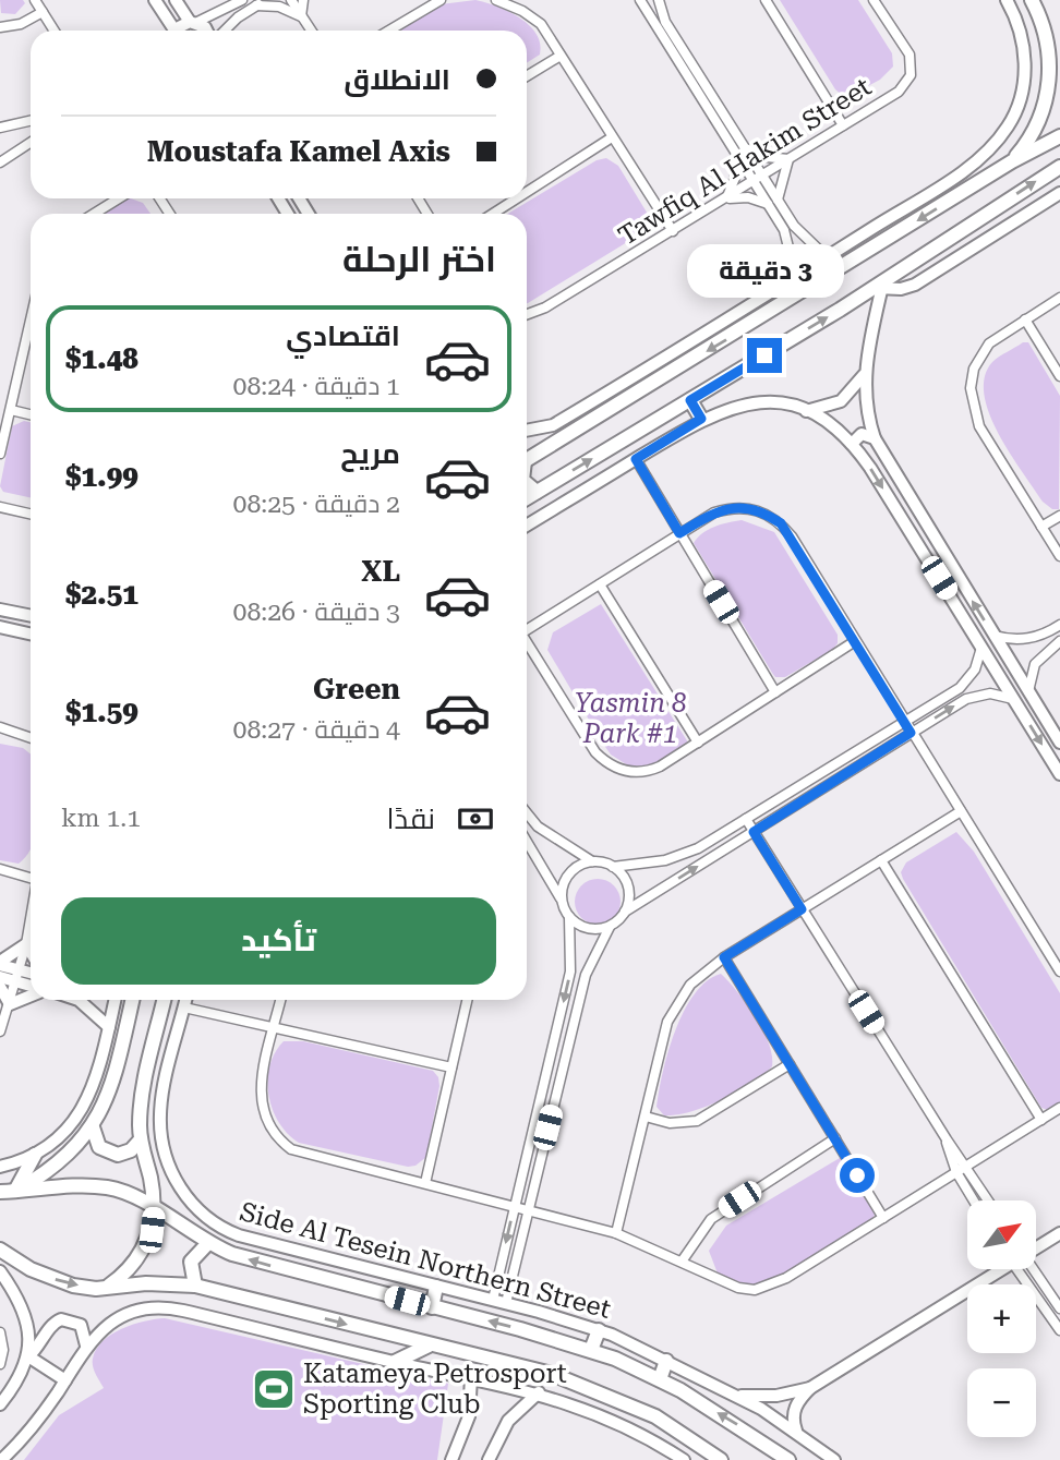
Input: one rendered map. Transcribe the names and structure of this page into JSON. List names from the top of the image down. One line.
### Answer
{"streets":{"street":["Tawfiq Al Hakim Street","Side Al Tesein Northern Street"]},"parks":["Yasmin 8 Park #1"],"places":{"sports":["Katameya Petrosport Sporting Club"]},"north":"top right","page":{"banner":["الانطلاق","Moustafa Kamel Axis"],"heading":"اختر الرحلة","bubble":"3 دقيقة","list":[{"name":"اقتصادي","note":"1 دقيقة · 08:24","value":"$1.48"},{"name":"مريح","note":"2 دقيقة · 08:25","value":"$1.99"},{"name":"XL","note":"3 دقيقة · 08:26","value":"$2.51"},{"name":"Green","note":"4 دقيقة · 08:27","value":"$1.59"}],"pay":["نقدًا","1.1 km"],"buttons":"تأكيد","map_buttons":["+","−"]}}
